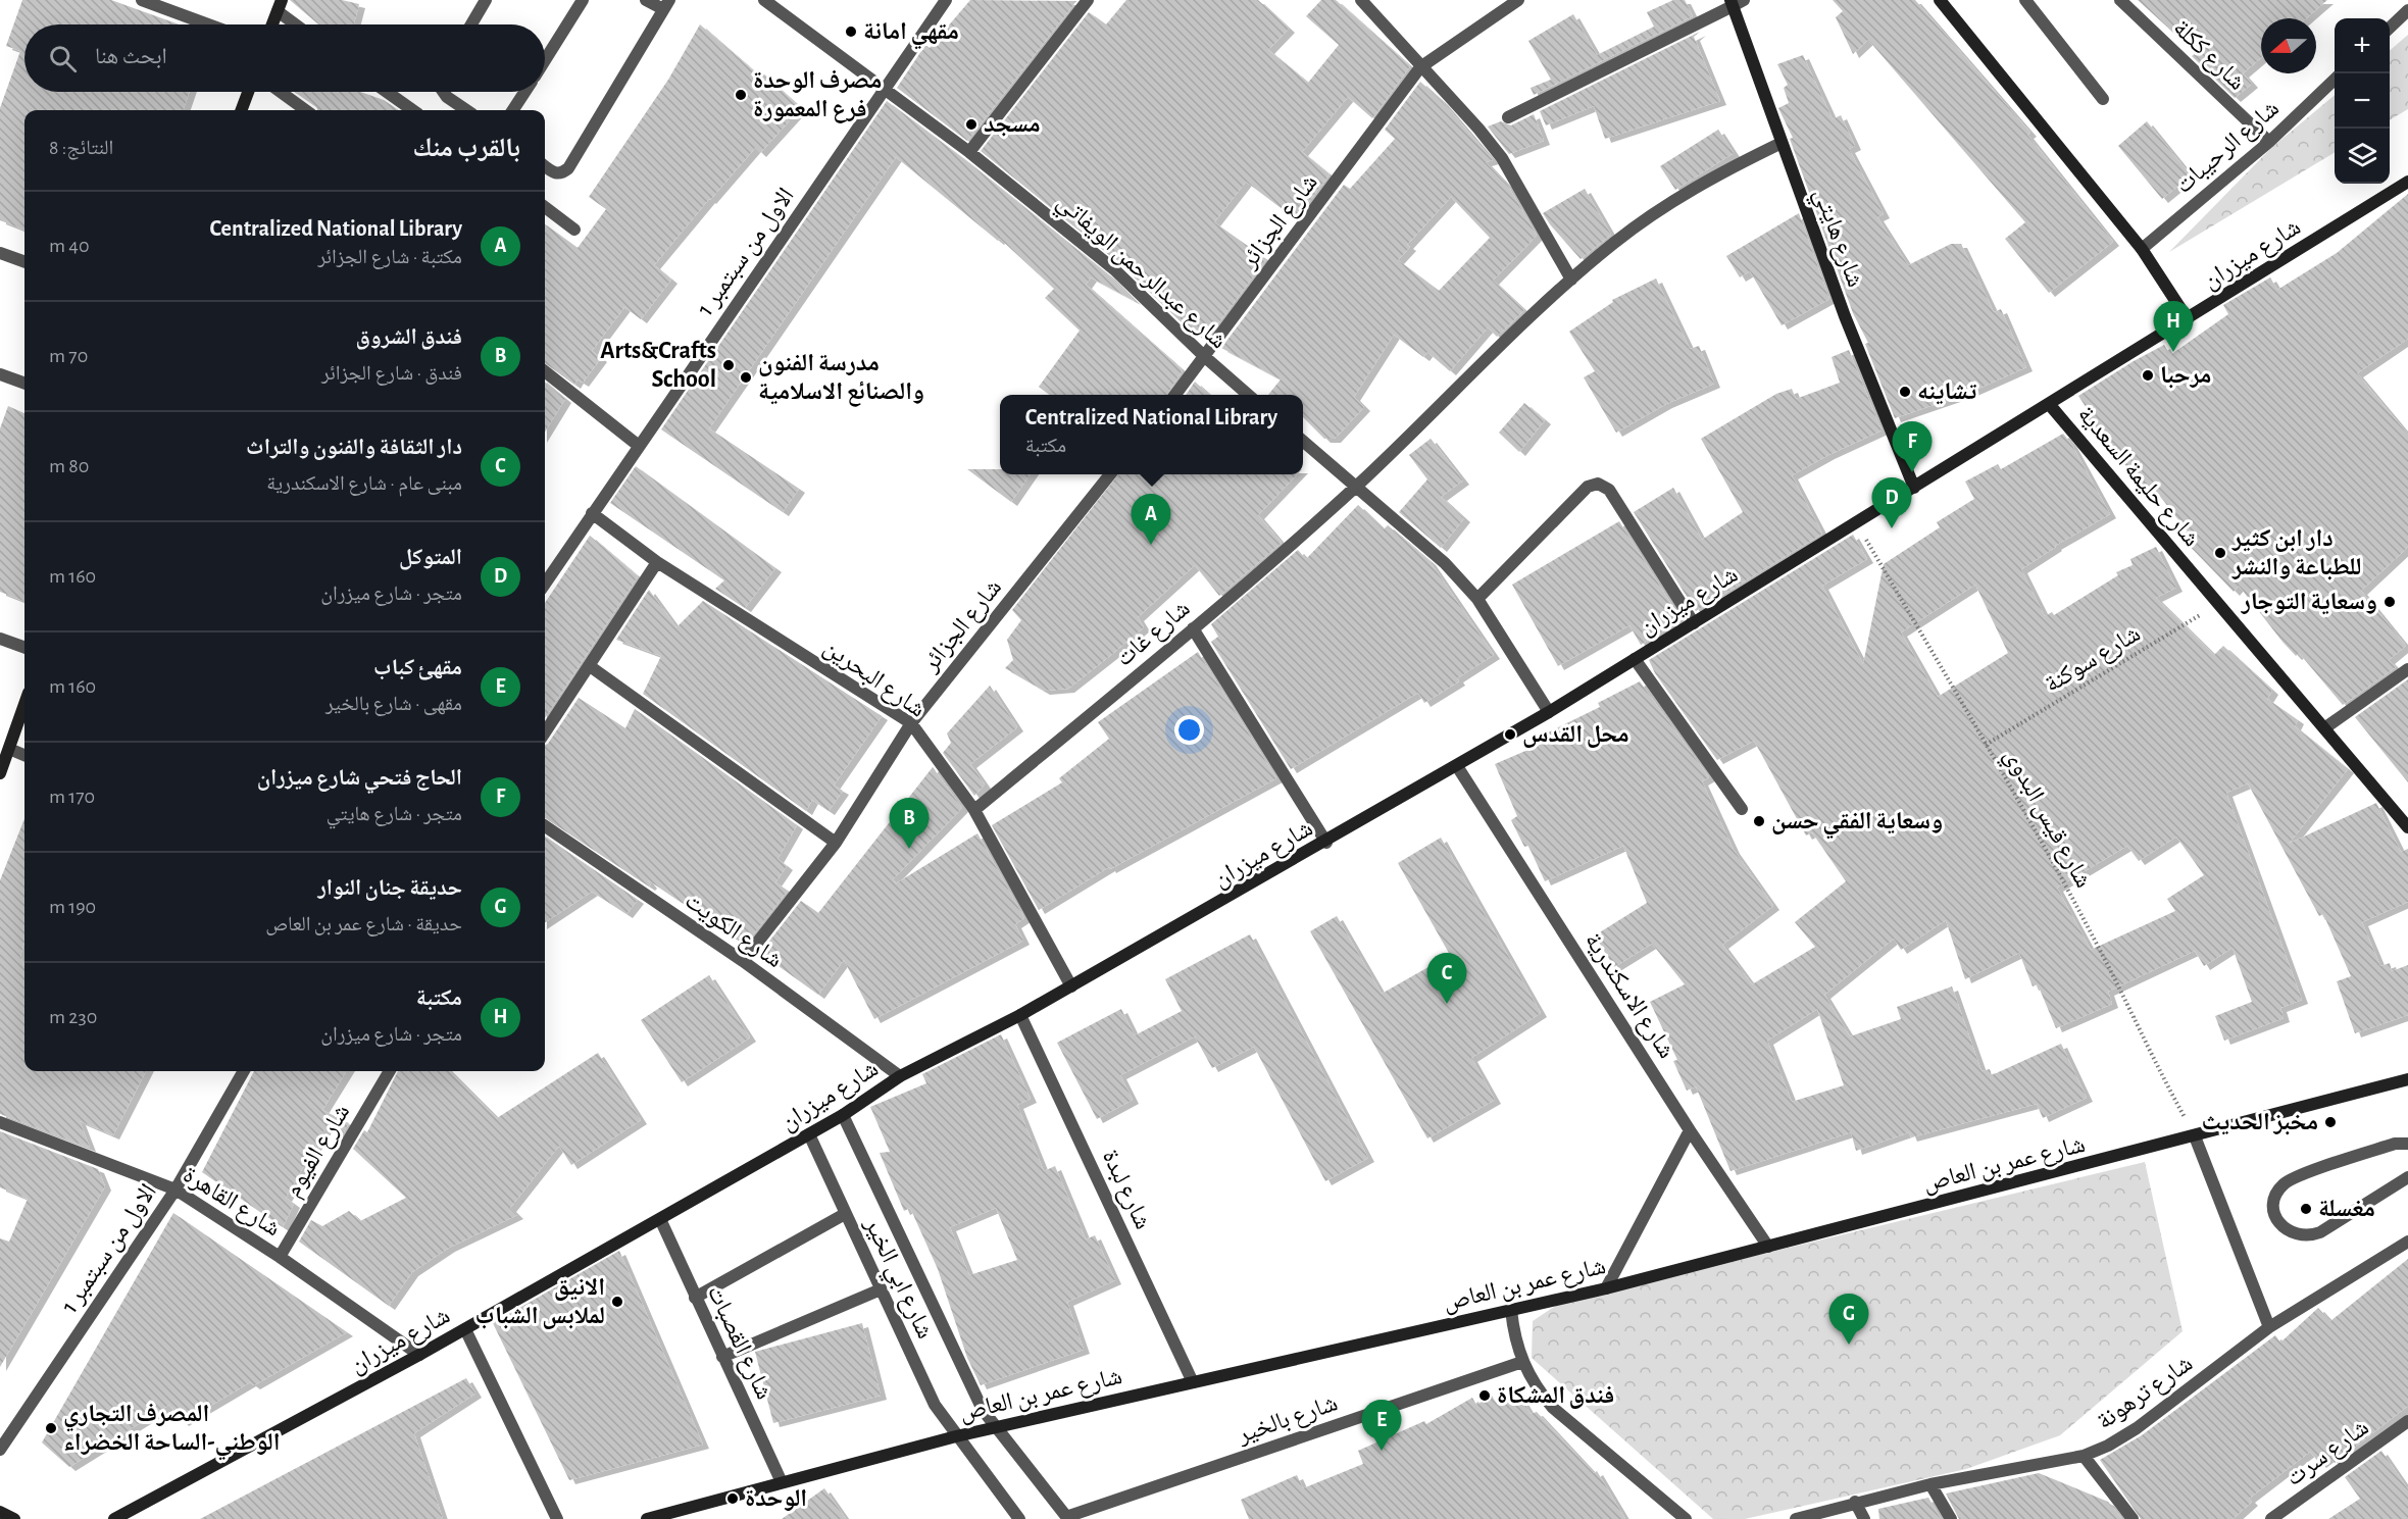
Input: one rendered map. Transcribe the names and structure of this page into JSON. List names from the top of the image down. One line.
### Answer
{"streets":{"street":["شارع ككلة","شارع الرحيبات","شارع الجزائر","شارع هايتي","الاول من سبتمبر 1","شارع ميزران","شارع عبدالرحمن الويفاتي","شارع حليمة السعدية","شارع غات","شارع البحرين","شارع الكويت","شارع الاسكندرية","شارع الفيوم","شارع عمر بن العاص","شارع لبدة","شارع القاهرة","شارع ابي الخير","شارع القصبات","شارع ترهونة","شارع بالخير","شارع سرت"],"path":["شارع سوكنة","شارع قيس البدوي"]},"crossings":[["شارع ككلة","شارع الرحيبات"],["شارع الجزائر","شارع عبدالرحمن الويفاتي"],["شارع الجزائر","شارع البحرين"],["شارع الجزائر","شارع الكويت"],["شارع هايتي","شارع ميزران"],["شارع هايتي","شارع غات"],["الاول من سبتمبر 1","شارع عبدالرحمن الويفاتي"],["الاول من سبتمبر 1","شارع البحرين"],["الاول من سبتمبر 1","شارع القاهرة"],["شارع ميزران","شارع حليمة السعدية"],["شارع ميزران","شارع البحرين"],["شارع ميزران","شارع قيس البدوي"],["شارع ميزران","شارع الكويت"],["شارع ميزران","شارع الاسكندرية"],["شارع ميزران","شارع لبدة"],["شارع ميزران","شارع القاهرة"],["شارع ميزران","شارع ابي الخير"],["شارع ميزران","شارع القصبات"],["شارع حليمة السعدية","شارع سوكنة"],["شارع غات","شارع البحرين"],["شارع سوكنة","شارع قيس البدوي"],["شارع قيس البدوي","شارع عمر بن العاص"],["شارع الاسكندرية","شارع عمر بن العاص"],["شارع الفيوم","شارع القاهرة"],["شارع عمر بن العاص","شارع لبدة"],["شارع عمر بن العاص","شارع ابي الخير"],["شارع عمر بن العاص","شارع القصبات"]],"places":["مقهي امانة","مصرف الوحدة فرع المعمورة","مسجد","Arts&Crafts School","مرحبا","مدرسة الفنون والصنائع الاسلامية","تشاينه","دار ابن كثير للطباعة والنشر","وسعاية التوجار","محل القدس","وسعاية الفقي حسن","مخبز الحديث","مغسلة","الانيق لملابس الشباب","فندق المشكاة","المصرف التجاري الوطني-الساحة الخضراء","الوحدة"],"north":"left","page":{"map_buttons":["+","−"],"search":"ابحث هنا","heading":["بالقرب منك","النتائج: 8"],"list":[{"mark":"A","name":"Centralized National Library","note":"مكتبة · شارع الجزائر","value":"40 m"},{"mark":"B","name":"فندق الشروق","note":"فندق · شارع الجزائر","value":"70 m"},{"mark":"C","name":"دار الثقافة والفنون والتراث","note":"مبنى عام · شارع الاسكندرية","value":"80 m"},{"mark":"D","name":"المتوكل","note":"متجر · شارع ميزران","value":"160 m"},{"mark":"E","name":"مقهئ كباب","note":"مقهى · شارع بالخير","value":"160 m"},{"mark":"F","name":"الحاج فتحي شارع ميزران","note":"متجر · شارع هايتي","value":"170 m"},{"mark":"G","name":"حديقة جنان النوار","note":"حديقة · شارع عمر بن العاص","value":"190 m"},{"mark":"H","name":"مكتبة","note":"متجر · شارع ميزران","value":"230 m"}],"pins":["H","F","D","A","B","C","G","E"],"popup":["Centralized National Library","مكتبة"]}}
